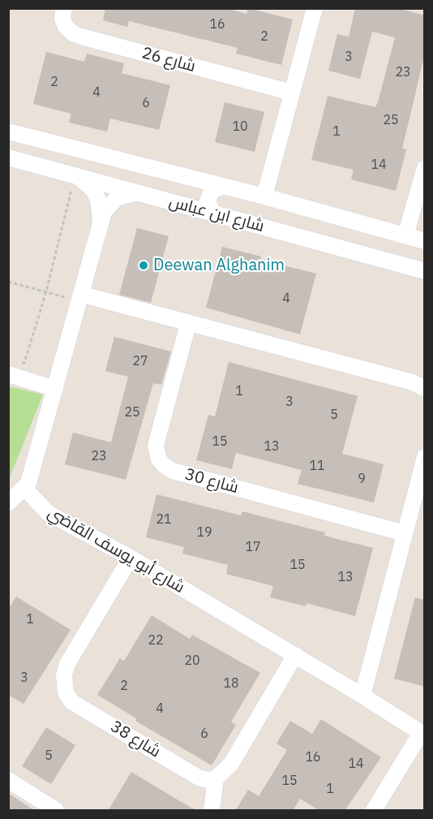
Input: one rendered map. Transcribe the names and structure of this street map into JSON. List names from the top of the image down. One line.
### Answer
{"streets":{"street":["شارع 26","شارع ابن عباس","شارع 30","شارع أبو يوسف القاضي","شارع 38"]},"crossings":[["شارع أبو يوسف القاضي","شارع 38"]],"places":["Deewan Alghanim"],"house_numbers":["16","2","3","23","2","4","6","25","10","1","14","4","27","1","3","25","5","15","13","23","11","9","21","19","17","15","13","1","22","20","3","18","2","4","6","5","16","14","15","1"]}
